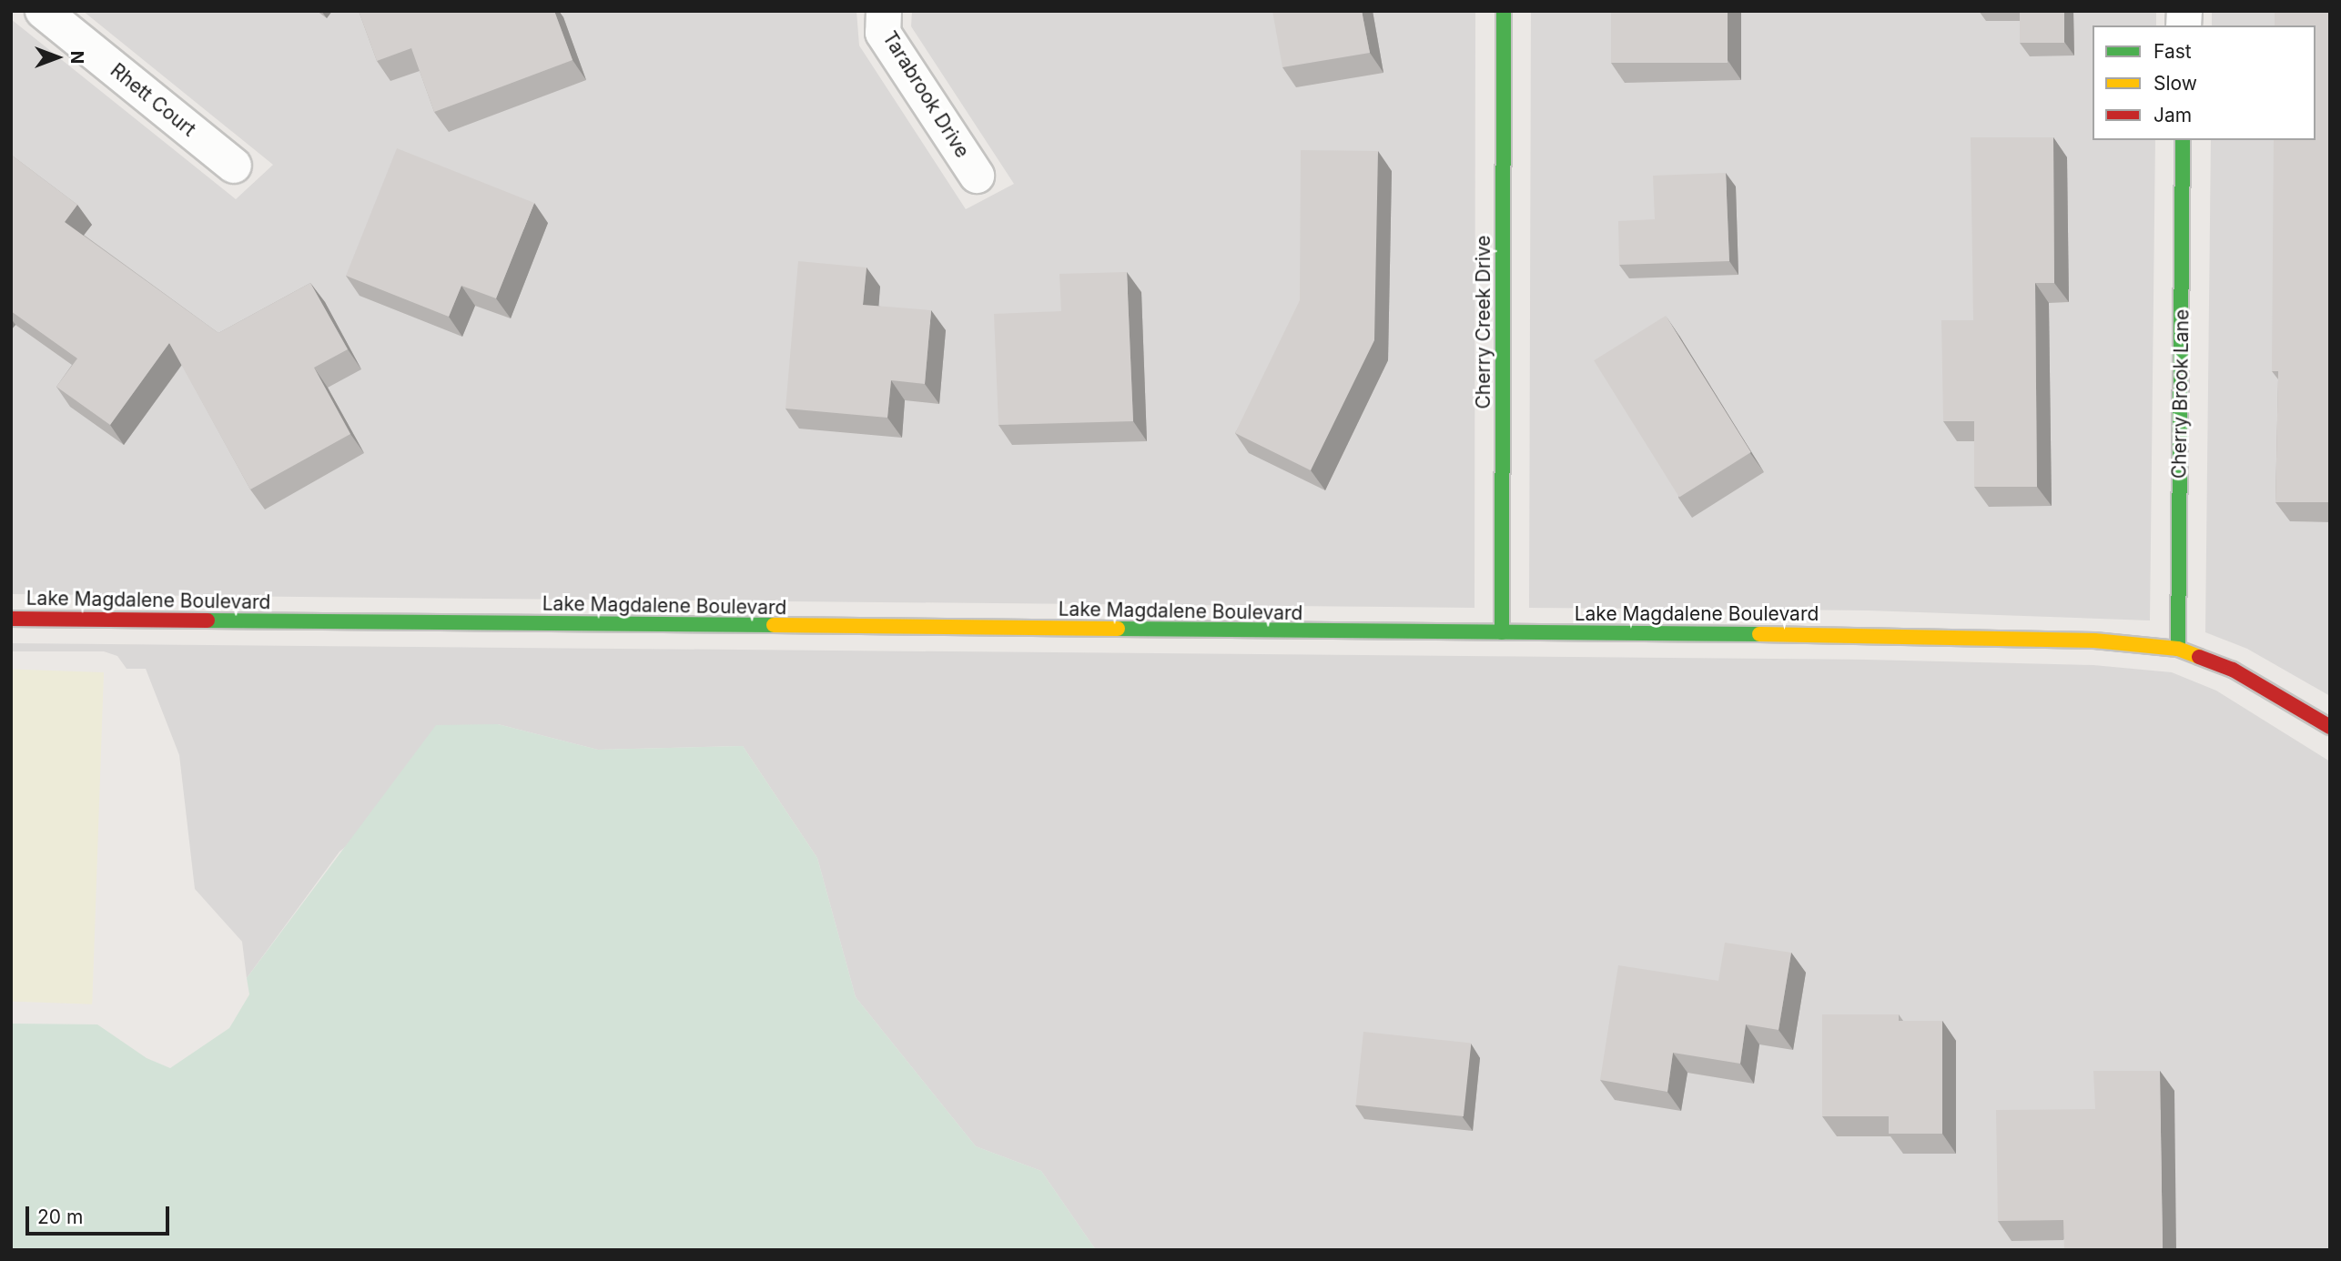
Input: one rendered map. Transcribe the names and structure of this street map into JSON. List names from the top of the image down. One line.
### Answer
{"streets":{"street":["Tarabrook Drive","Rhett Court","Cherry Creek Drive","Cherry Brook Lane","Lake Magdalene Boulevard"]},"crossings":[["Cherry Creek Drive","Lake Magdalene Boulevard"],["Cherry Brook Lane","Lake Magdalene Boulevard"]],"legend":["Fast","Slow","Jam"],"scale_bar":"20 m","north":"right"}
